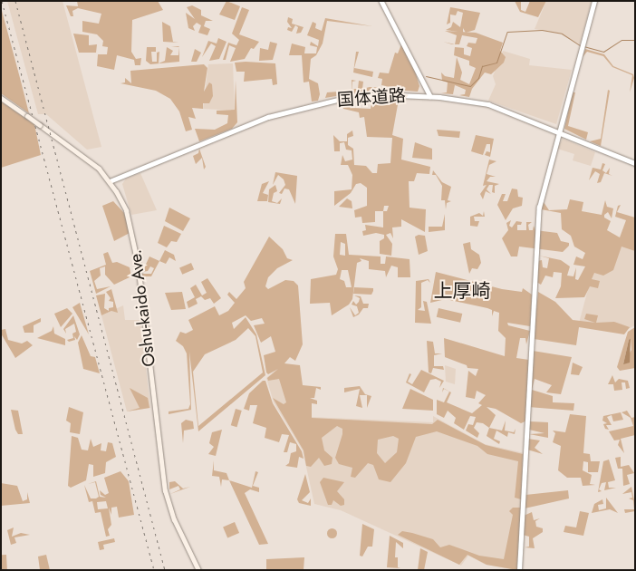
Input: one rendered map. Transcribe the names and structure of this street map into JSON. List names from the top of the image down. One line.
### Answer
{"streets":{"main road":["Oshu-kaido Ave."],"street":["国体道路"]},"crossings":[["国体道路","Oshu-kaido Ave."]],"districts":["上厚崎"]}
